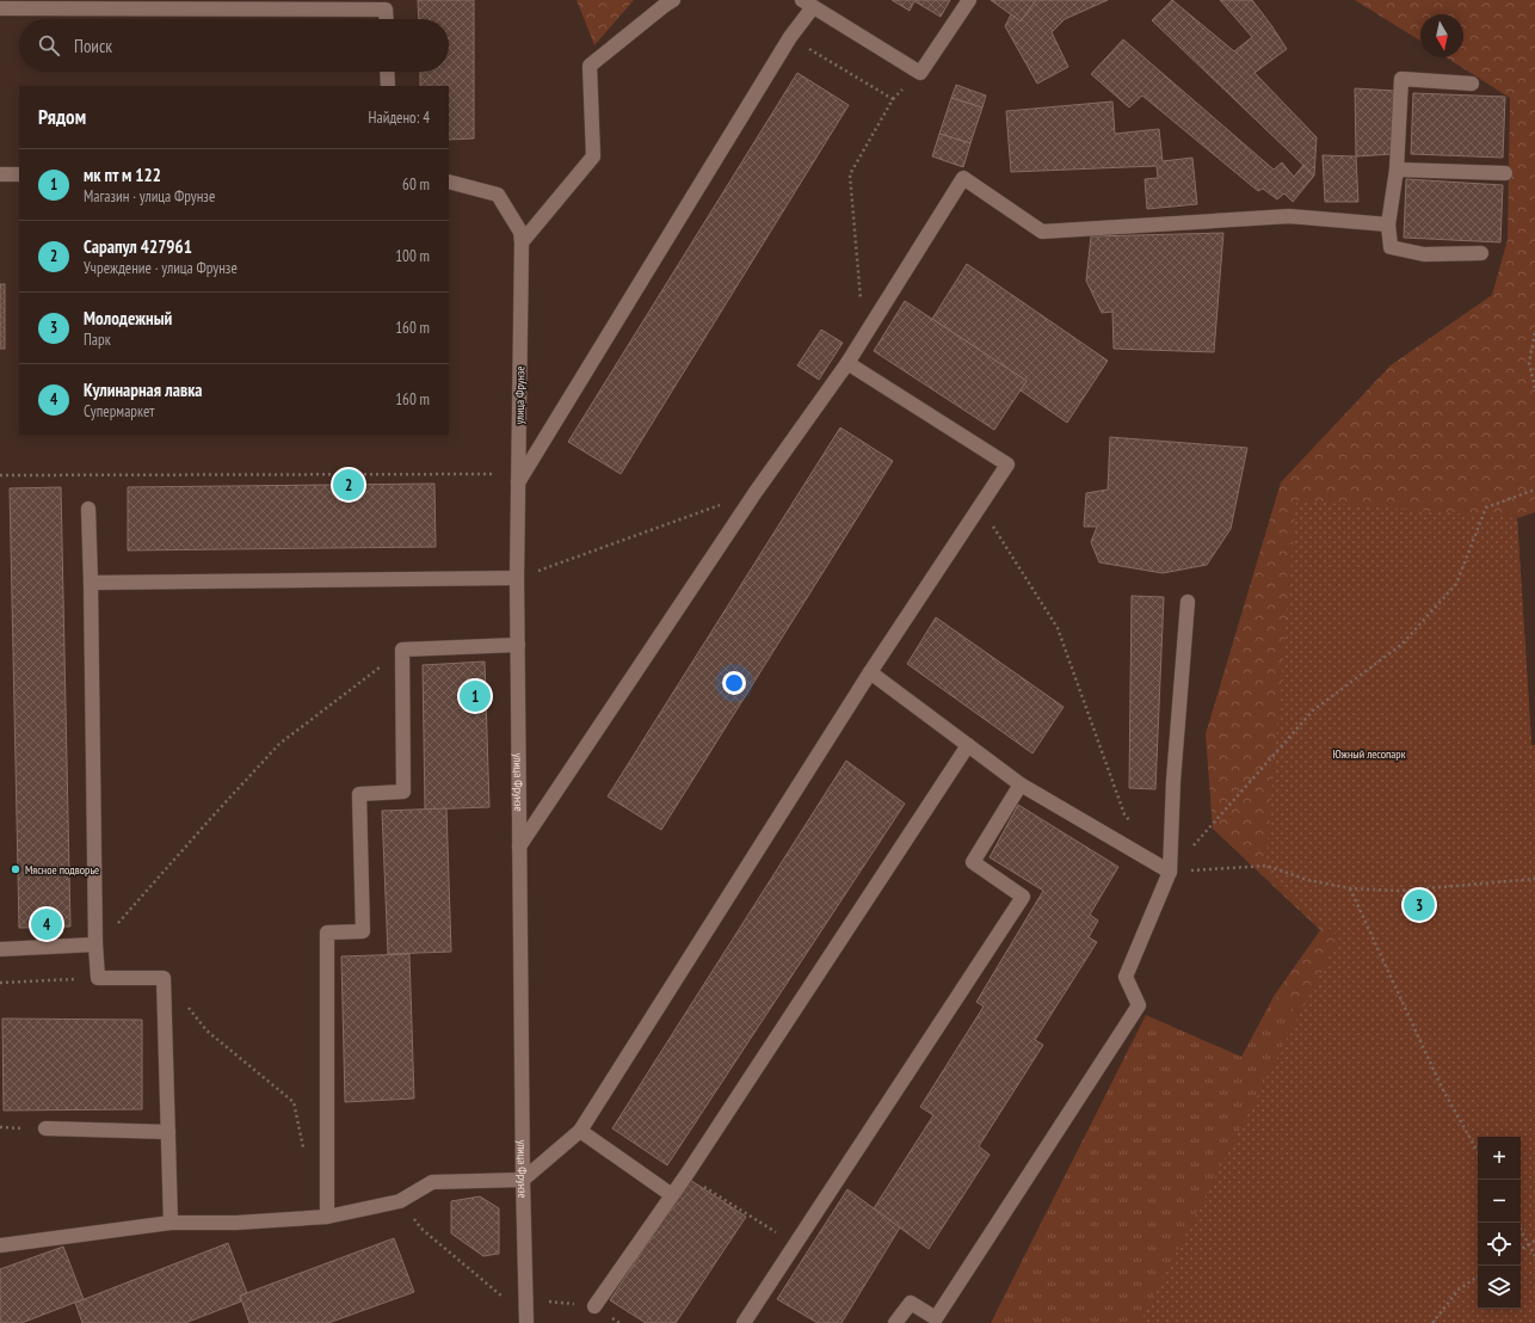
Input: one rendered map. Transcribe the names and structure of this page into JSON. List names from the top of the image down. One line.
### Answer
{"streets":{"street":["улица Фрунзе"]},"parks":["Южный лесопарк"],"places":["Мясное подворье"],"north":"bottom","page":{"search":"Поиск","heading":["Рядом","Найдено: 4"],"list":[{"mark":"1","name":"мк пт м 122","note":"Магазин · улица Фрунзе","value":"60 m"},{"mark":"2","name":"Сарапул 427961","note":"Учреждение · улица Фрунзе","value":"100 m"},{"mark":"3","name":"Молодежный","note":"Парк","value":"160 m"},{"mark":"4","name":"Кулинарная лавка","note":"Супермаркет","value":"160 m"}],"pins":["2","1","3","4"],"map_buttons":["+","−"]}}
